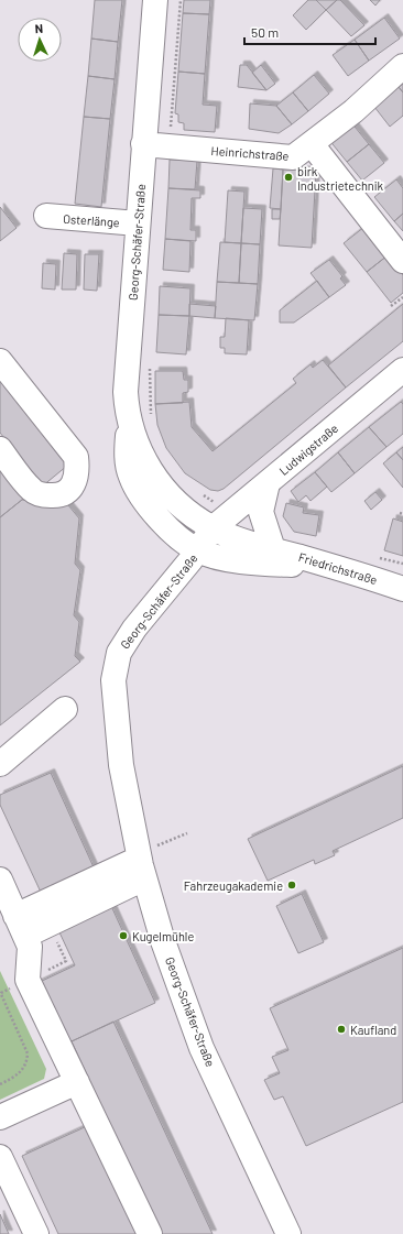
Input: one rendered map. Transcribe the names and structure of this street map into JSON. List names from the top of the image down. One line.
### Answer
{"streets":{"street":["Heinrichstraße","Osterlänge","Georg-Schäfer-Straße","Ludwigstraße","Friedrichstraße"]},"crossings":[["Heinrichstraße","Georg-Schäfer-Straße"],["Osterlänge","Georg-Schäfer-Straße"],["Georg-Schäfer-Straße","Ludwigstraße"],["Georg-Schäfer-Straße","Friedrichstraße"],["Ludwigstraße","Friedrichstraße"]],"places":["birk Industrietechnik","Fahrzeugakademie","Kugelmühle","Kaufland"],"scale_bar":"50 m","north":"top"}
